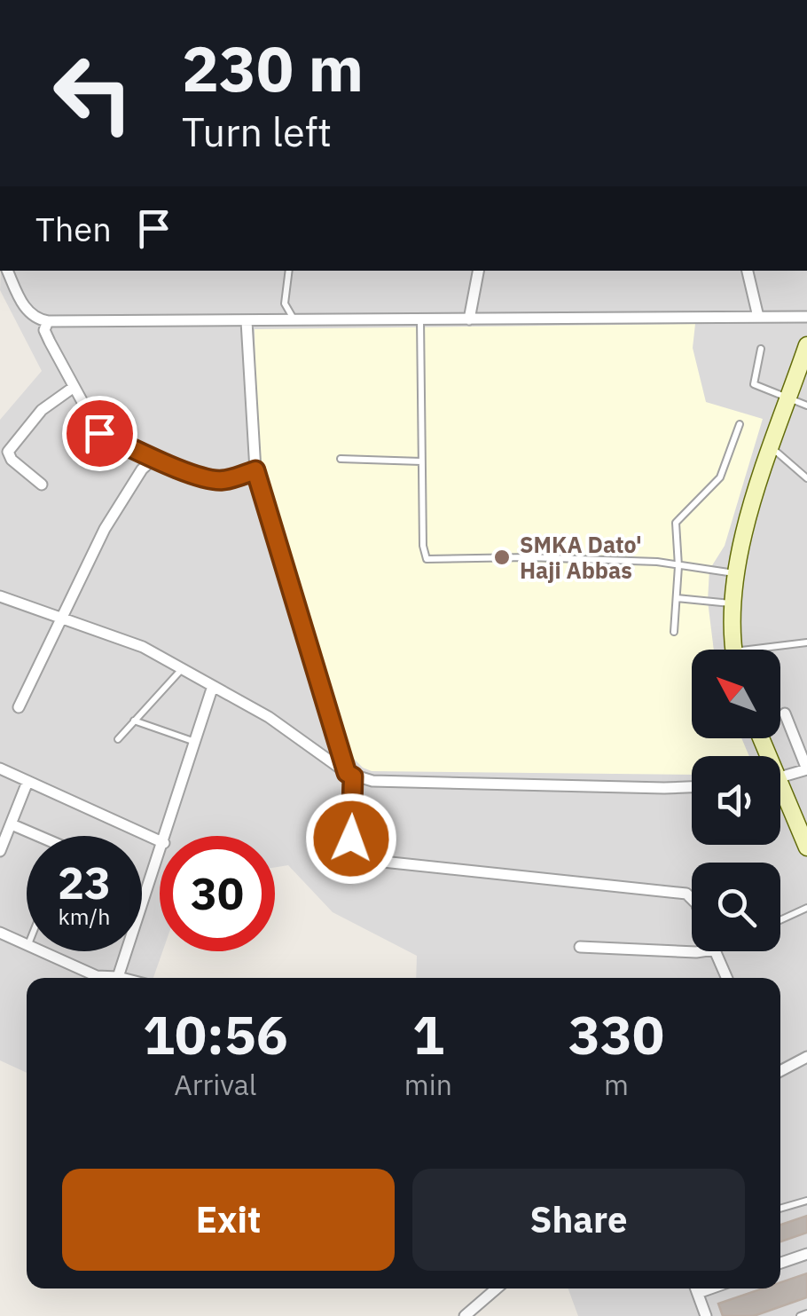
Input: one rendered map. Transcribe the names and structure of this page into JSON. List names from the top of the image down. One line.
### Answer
{"places":["SMKA Dato' Haji Abbas"],"north":"top left","page":{"turn":["230 m","Turn left"],"then":"Then","speed":"23 km/h","limit":"30","eta":["10:56","Arrival","1","min","330","m"],"buttons":["Exit","Share"]}}
